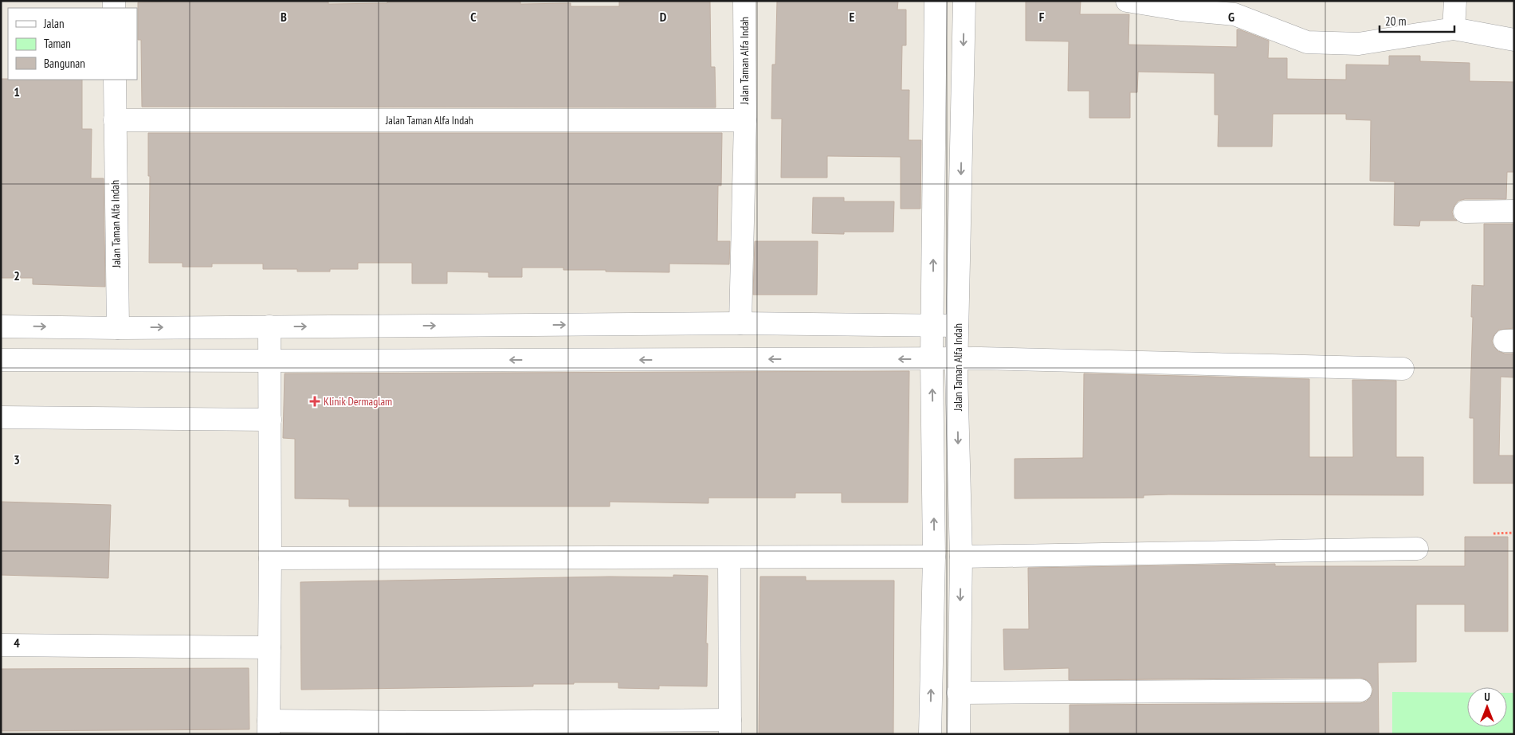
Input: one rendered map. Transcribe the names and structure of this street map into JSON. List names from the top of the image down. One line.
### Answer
{"streets":{"street":["Jalan Taman Alfa Indah"]},"places":{"health":["Klinik Dermaglam"]},"legend":["Jalan","Taman","Bangunan"],"scale_bar":"20 m","north":"top","grid":{"columns":["B","C","D","E","F","G"],"rows":["1","2","3","4"]}}
